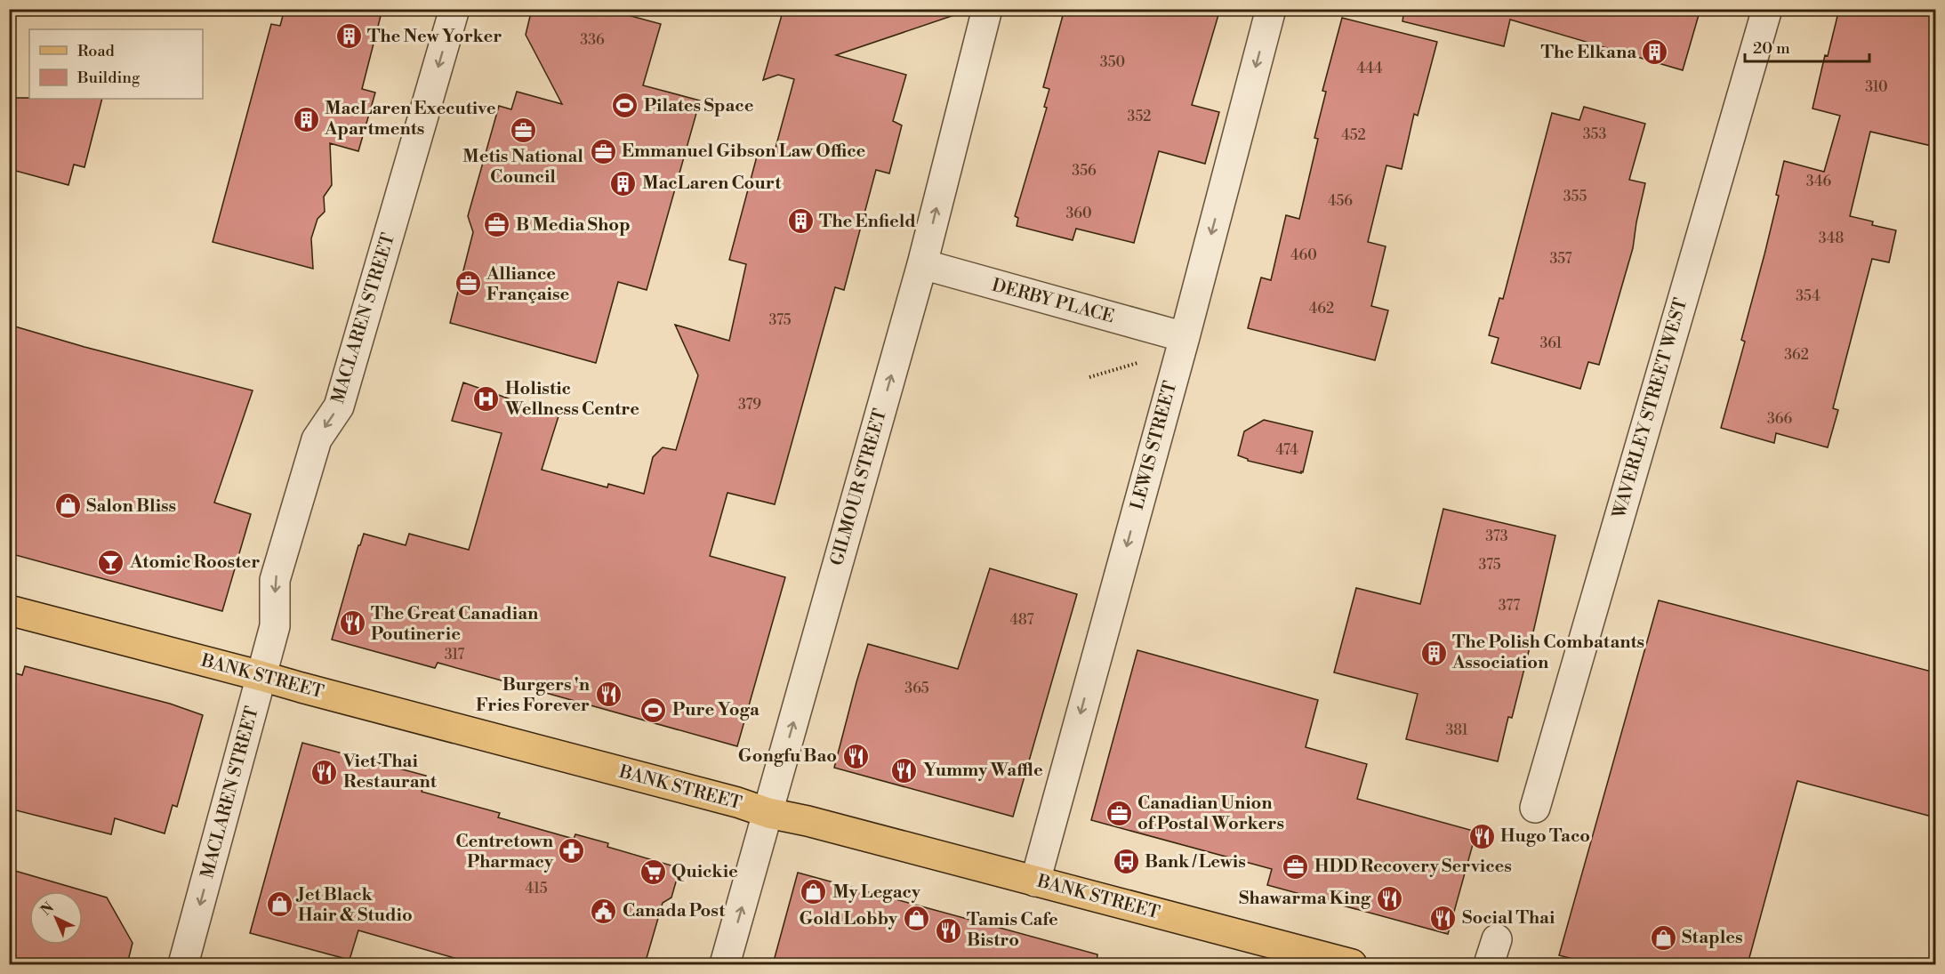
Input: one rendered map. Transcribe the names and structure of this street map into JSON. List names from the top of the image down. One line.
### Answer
{"streets":{"main road":["BANK STREET"],"street":["DERBY PLACE","MACLAREN STREET","WAVERLEY STREET WEST","LEWIS STREET","GILMOUR STREET"]},"crossings":[["DERBY PLACE","LEWIS STREET"],["DERBY PLACE","GILMOUR STREET"],["MACLAREN STREET","BANK STREET"],["LEWIS STREET","BANK STREET"],["GILMOUR STREET","BANK STREET"]],"one_way":["MACLAREN STREET","LEWIS STREET","GILMOUR STREET"],"places":{"building":["The New Yorker","The Elkana","MacLaren Executive Apartments","MacLaren Court","The Enfield","The Polish Combatants Association"],"sports":["Pilates Space","Pure Yoga"],"office":["Metis National Council","Emmanuel Gibson Law Office","B Media Shop","Alliance Française","Canadian Union of Postal Workers","HDD Recovery Services"],"hospital":["Holistic Wellness Centre"],"shop":["Salon Bliss","My Legacy","Jet Black Hair & Studio","Gold Lobby","Staples"],"bar":["Atomic Rooster"],"restaurant":["The Great Canadian Poutinerie","Burgers 'n Fries Forever","Gongfu Bao","Yummy Waffle","Viet Thai Restaurant","Hugo Taco","Shawarma King","Social Thai","Tamis Cafe Bistro"],"pharmacy":["Centretown Pharmacy"],"bus stop":["Bank / Lewis"],"supermarket":["Quickie"],"public building":["Canada Post"]},"house_numbers":["336","350","444","310","352","353","452","356","346","355","456","360","348","460","357","354","462","375","361","362","379","366","474","373","375","377","487","317","365","381","415"],"legend":["Road","Building"],"scale_bar":"20 m","north":"top left"}
